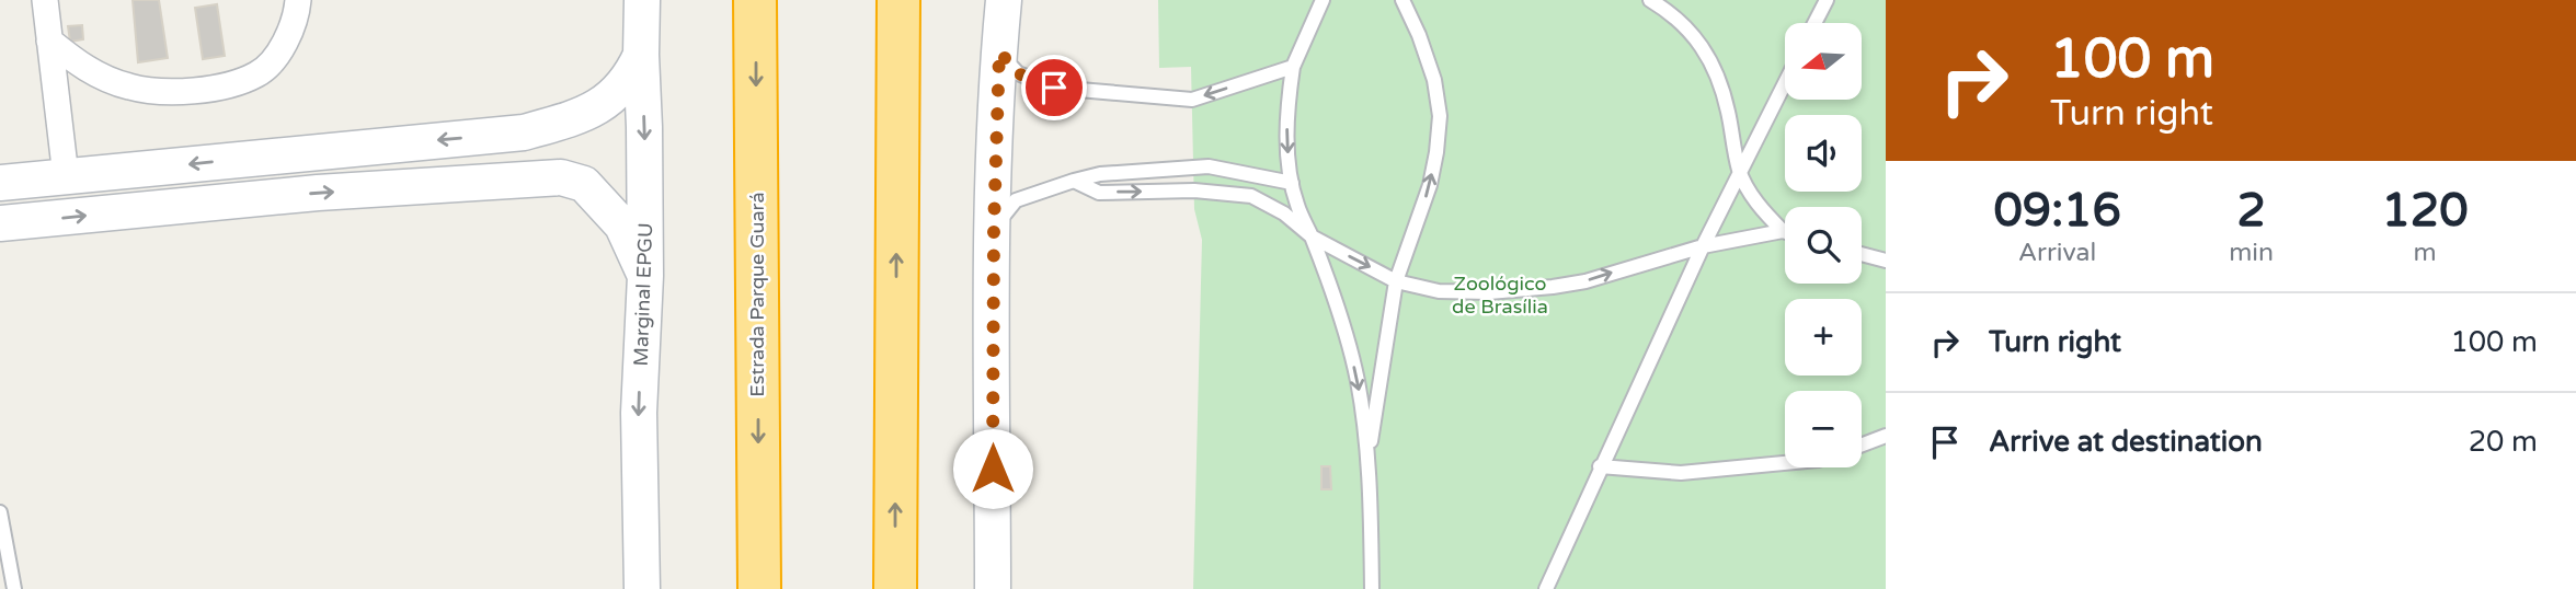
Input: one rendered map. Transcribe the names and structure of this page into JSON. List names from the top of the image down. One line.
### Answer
{"streets":{"highway":["Estrada Parque Guará"],"street":["Marginal EPGU"]},"one_way":["Marginal EPGU"],"parks":["Zoológico de Brasília"],"north":"left","page":{"turn":["100 m","Turn right"],"map_buttons":["+","−"],"eta":["09:16","Arrival","2","min","120","m"],"list":[{"name":"Turn right","value":"100 m"},{"name":"Arrive at destination","value":"20 m"}]}}
